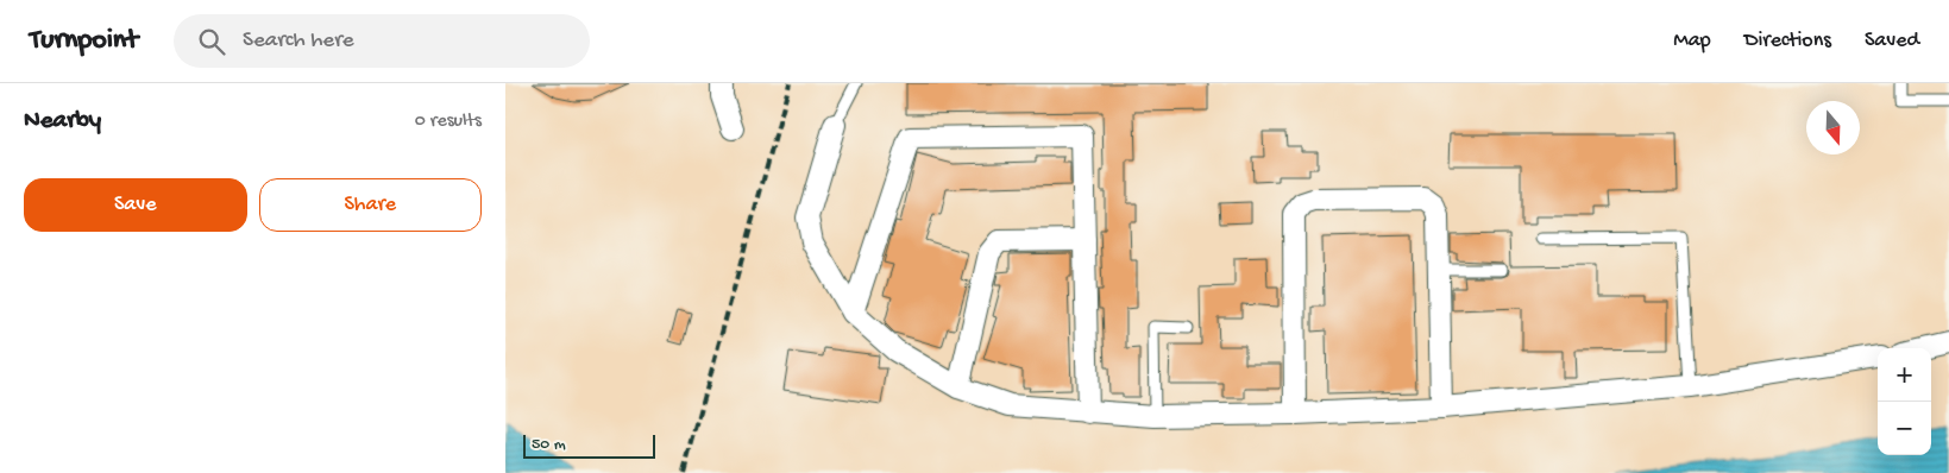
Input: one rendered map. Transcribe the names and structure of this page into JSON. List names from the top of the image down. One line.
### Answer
{"scale_bar":"50 m","north":"bottom","page":{"header":"Turnpoint","search":"Search here","nav":["Map","Directions","Saved"],"heading":["Nearby","0 results"],"buttons":["Save","Share"],"map_buttons":["+","−"],"scale":"50 m"}}
